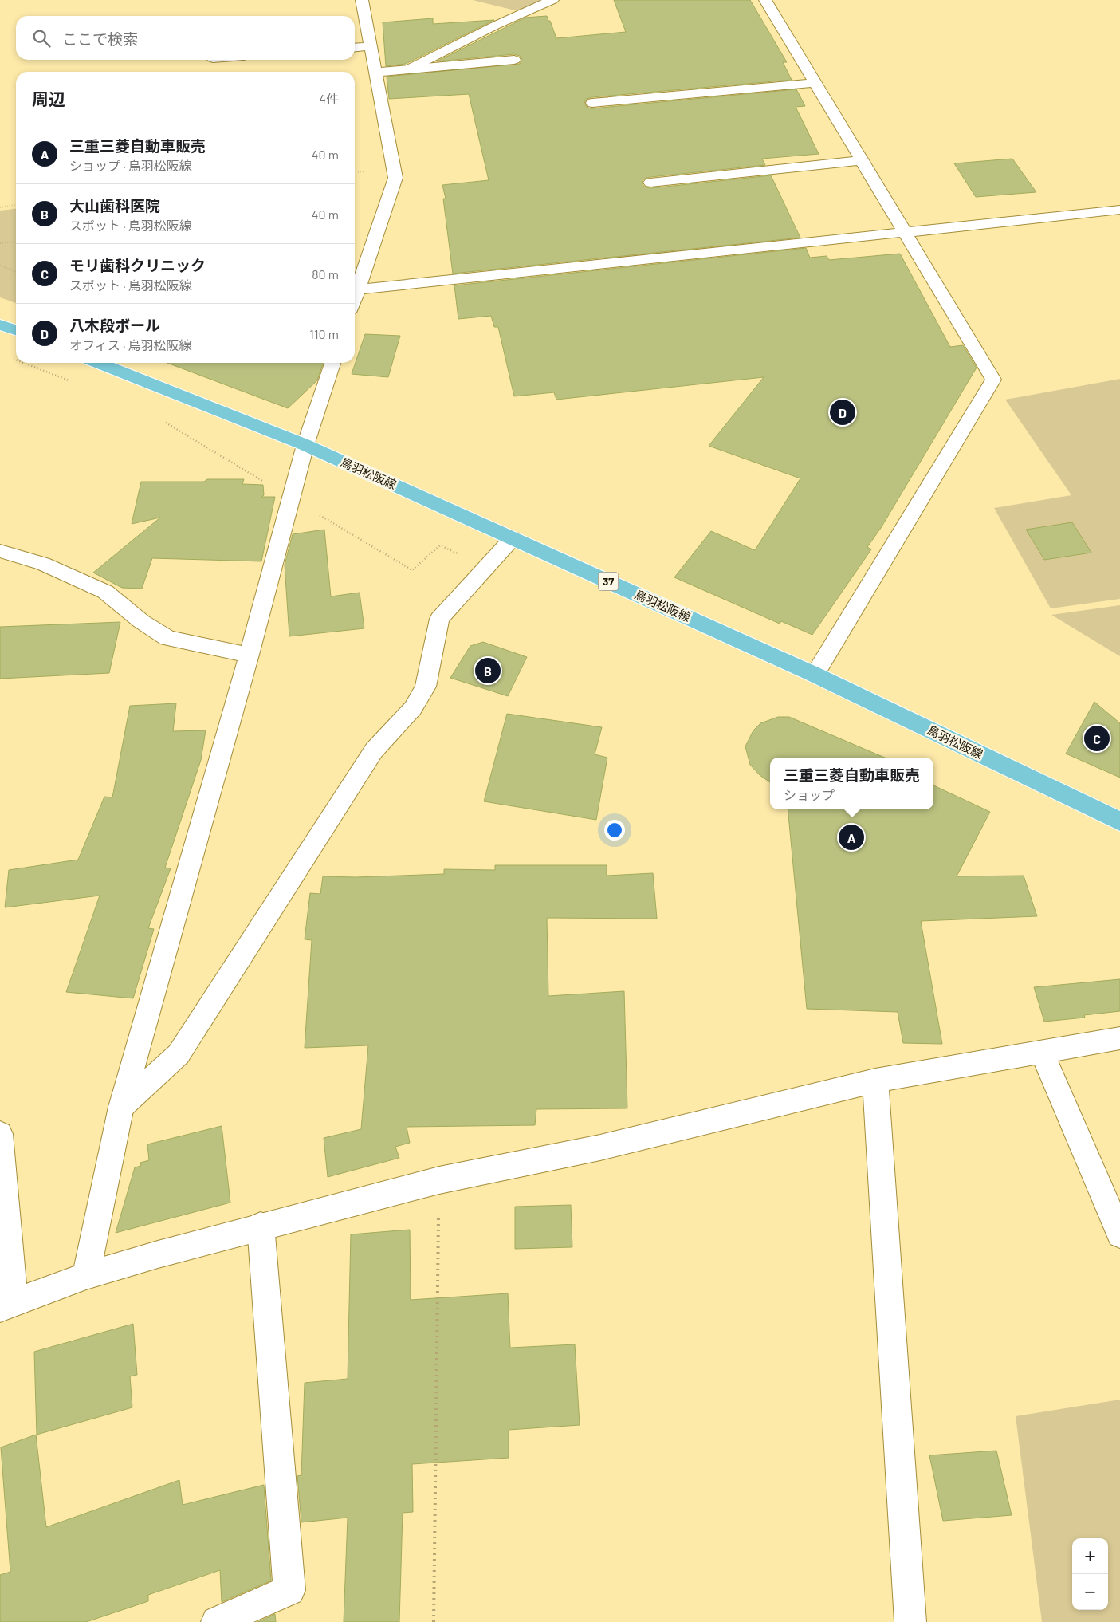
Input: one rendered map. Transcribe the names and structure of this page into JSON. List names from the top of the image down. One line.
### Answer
{"streets":{"main road":["鳥羽松阪線","37"]},"page":{"search":"ここで検索","heading":["周辺","4件"],"list":[{"mark":"A","name":"三重三菱自動車販売","note":"ショップ · 鳥羽松阪線","value":"40 m"},{"mark":"B","name":"大山歯科医院","note":"スポット · 鳥羽松阪線","value":"40 m"},{"mark":"C","name":"モリ歯科クリニック","note":"スポット · 鳥羽松阪線","value":"80 m"},{"mark":"D","name":"八木段ボール","note":"オフィス · 鳥羽松阪線","value":"110 m"}],"pins":["D","B","C","A"],"popup":["三重三菱自動車販売","ショップ"],"map_buttons":["+","−"]}}
